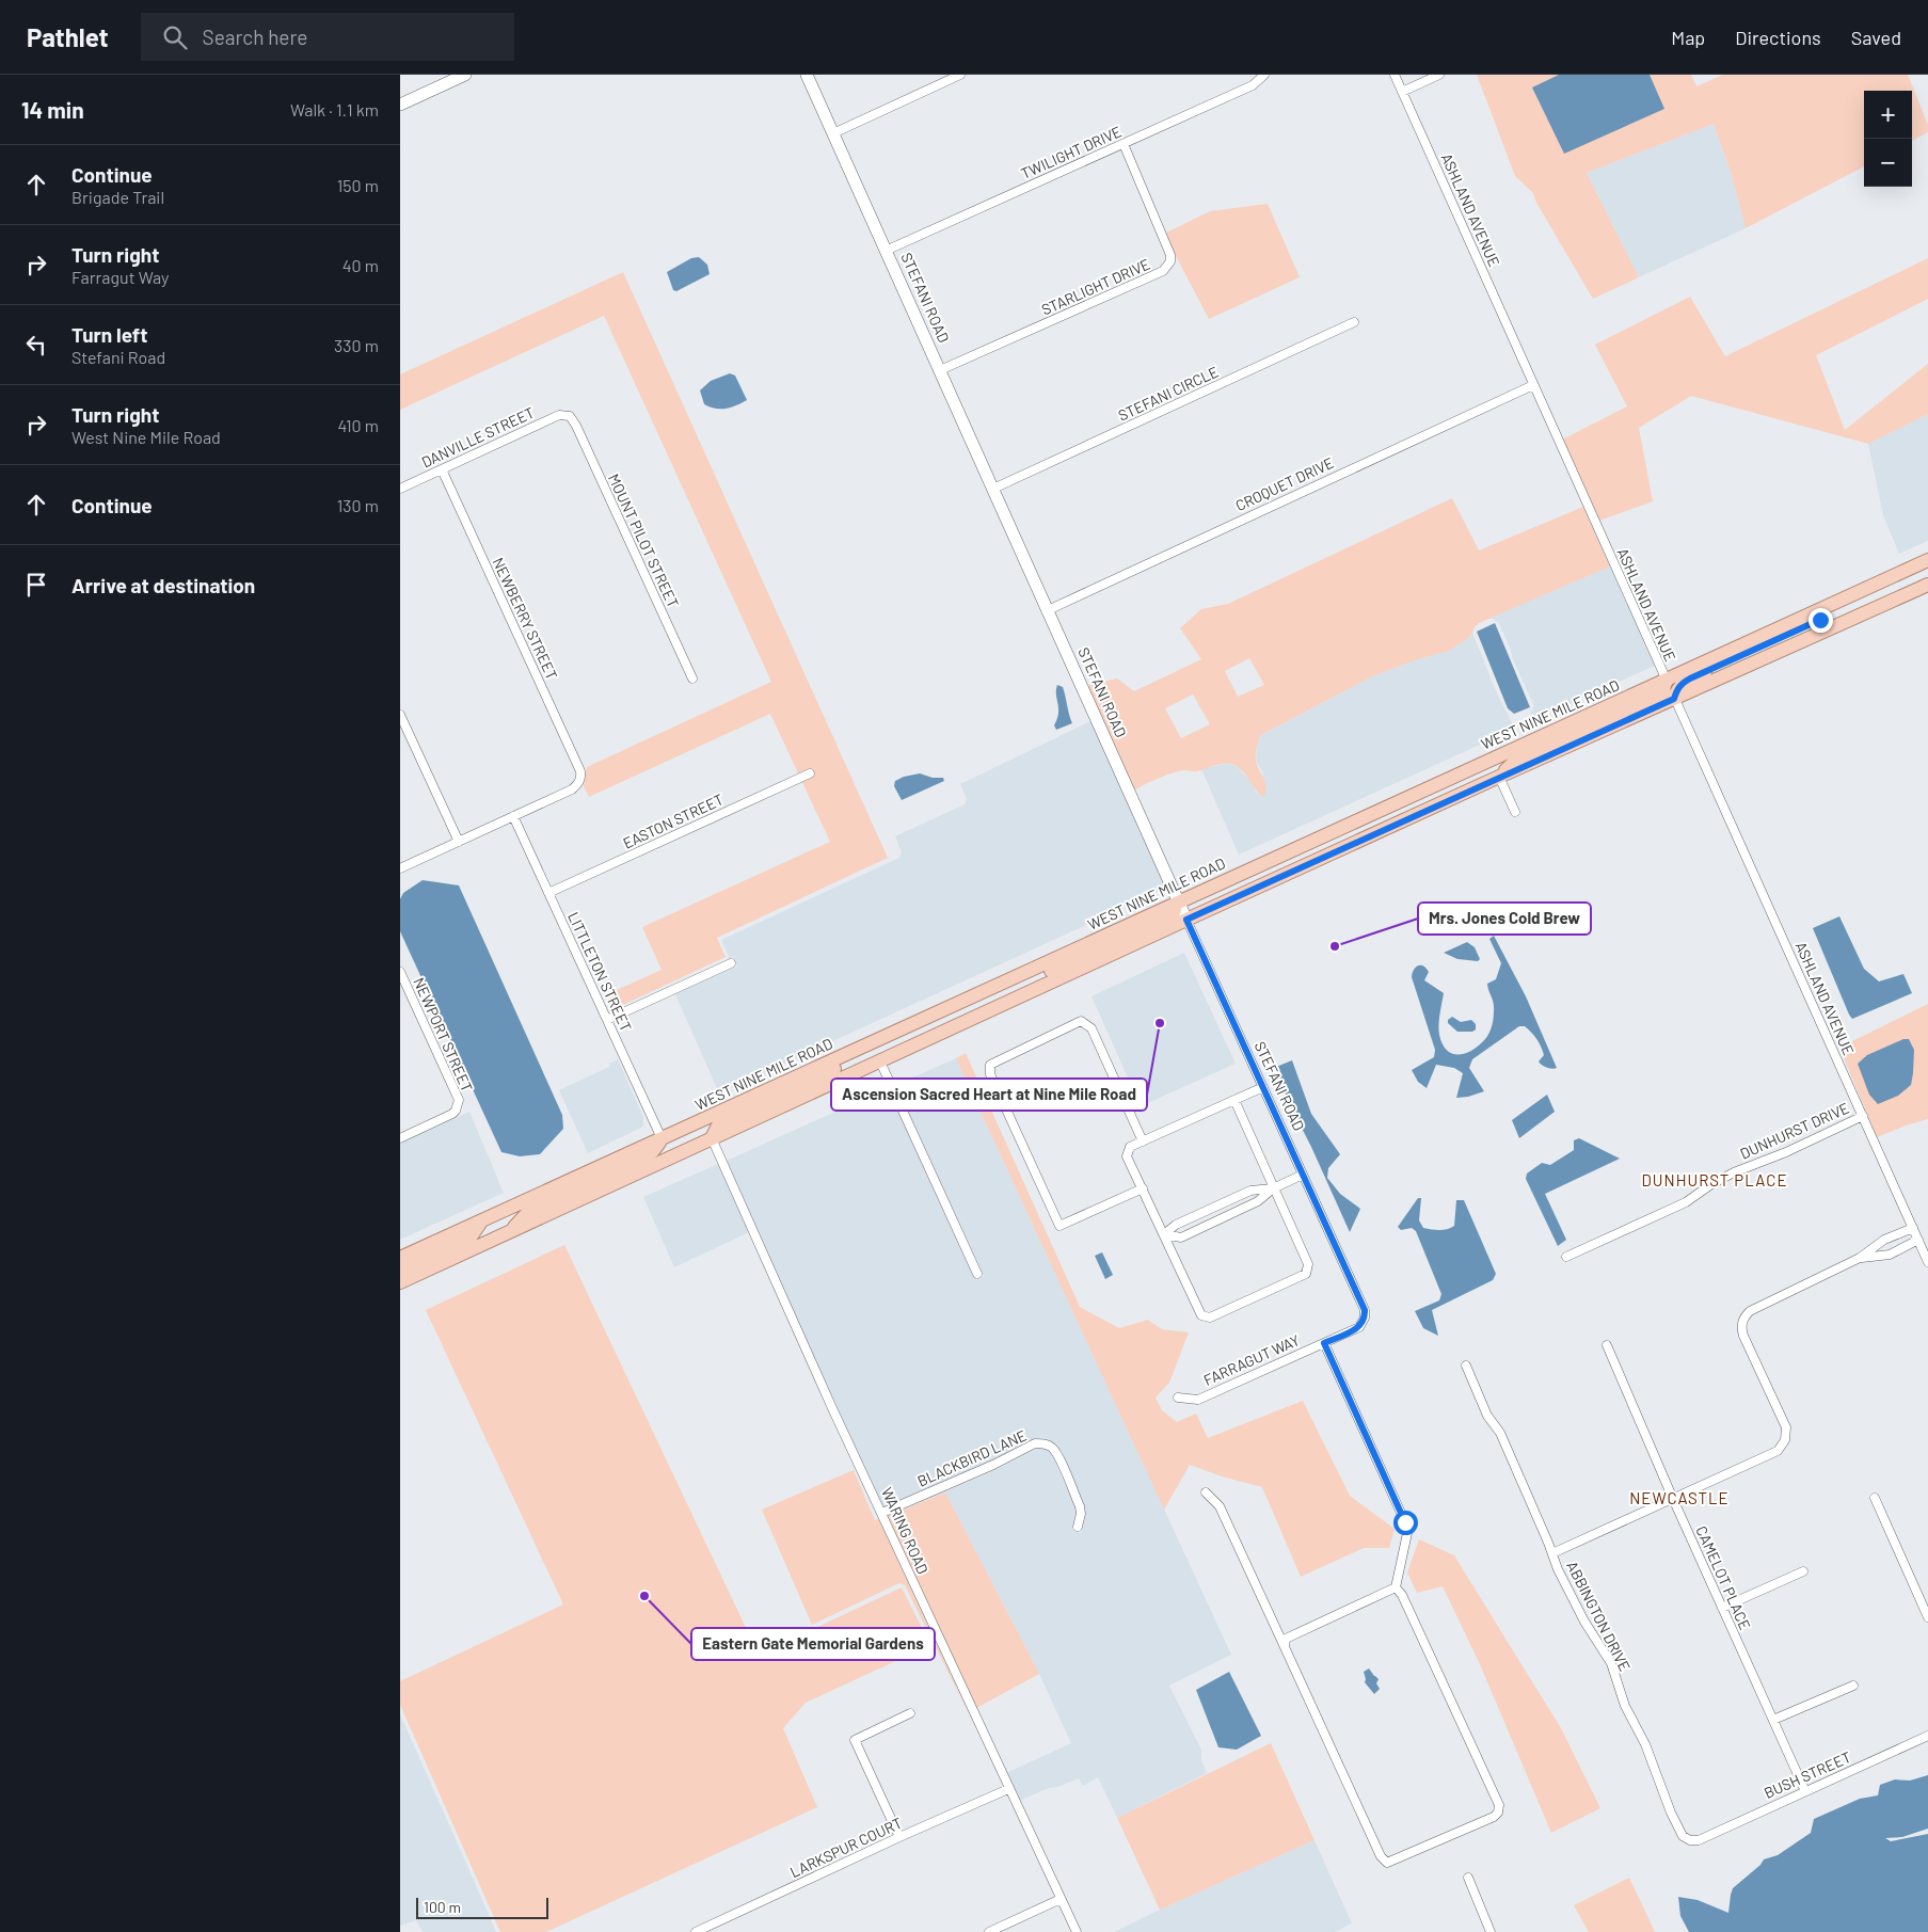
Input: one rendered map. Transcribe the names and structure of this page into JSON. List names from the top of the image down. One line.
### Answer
{"streets":{"main road":["WEST NINE MILE ROAD"],"street":["TWILIGHT DRIVE","ASHLAND AVENUE","STARLIGHT DRIVE","STEFANI ROAD","STEFANI CIRCLE","DANVILLE STREET","CROQUET DRIVE","MOUNT PILOT STREET","NEWBERRY STREET","EASTON STREET","LITTLETON STREET","NEWPORT STREET","DUNHURST DRIVE","FARRAGUT WAY","BLACKBIRD LANE","WARING ROAD","CAMELOT PLACE","ABBINGTON DRIVE","BUSH STREET","LARKSPUR COURT"]},"crossings":[["TWILIGHT DRIVE","STARLIGHT DRIVE"],["TWILIGHT DRIVE","STEFANI ROAD"],["ASHLAND AVENUE","CROQUET DRIVE"],["ASHLAND AVENUE","WEST NINE MILE ROAD"],["ASHLAND AVENUE","DUNHURST DRIVE"],["STARLIGHT DRIVE","STEFANI ROAD"],["STEFANI ROAD","STEFANI CIRCLE"],["STEFANI ROAD","CROQUET DRIVE"],["STEFANI ROAD","WEST NINE MILE ROAD"],["STEFANI ROAD","FARRAGUT WAY"],["DANVILLE STREET","MOUNT PILOT STREET"],["DANVILLE STREET","NEWBERRY STREET"],["NEWBERRY STREET","LITTLETON STREET"],["WEST NINE MILE ROAD","LITTLETON STREET"],["EASTON STREET","LITTLETON STREET"],["BLACKBIRD LANE","WARING ROAD"],["WARING ROAD","LARKSPUR COURT"],["CAMELOT PLACE","BUSH STREET"],["ABBINGTON DRIVE","BUSH STREET"]],"districts":["DUNHURST PLACE","NEWCASTLE"],"places":["Mrs. Jones Cold Brew","Ascension Sacred Heart at Nine Mile Road","Eastern Gate Memorial Gardens"],"scale_bar":"100 m","page":{"header":"Pathlet","search":"Search here","nav":["Map","Directions","Saved"],"heading":["14 min","Walk · 1.1 km"],"map_buttons":["+","−"],"list":[["Continue","Brigade Trail","150 m"],["Turn right","Farragut Way","40 m"],["Turn left","Stefani Road","330 m"],["Turn right","West Nine Mile Road","410 m"],["Continue","130 m"],"Arrive at destination"],"scale":"100 m"}}
